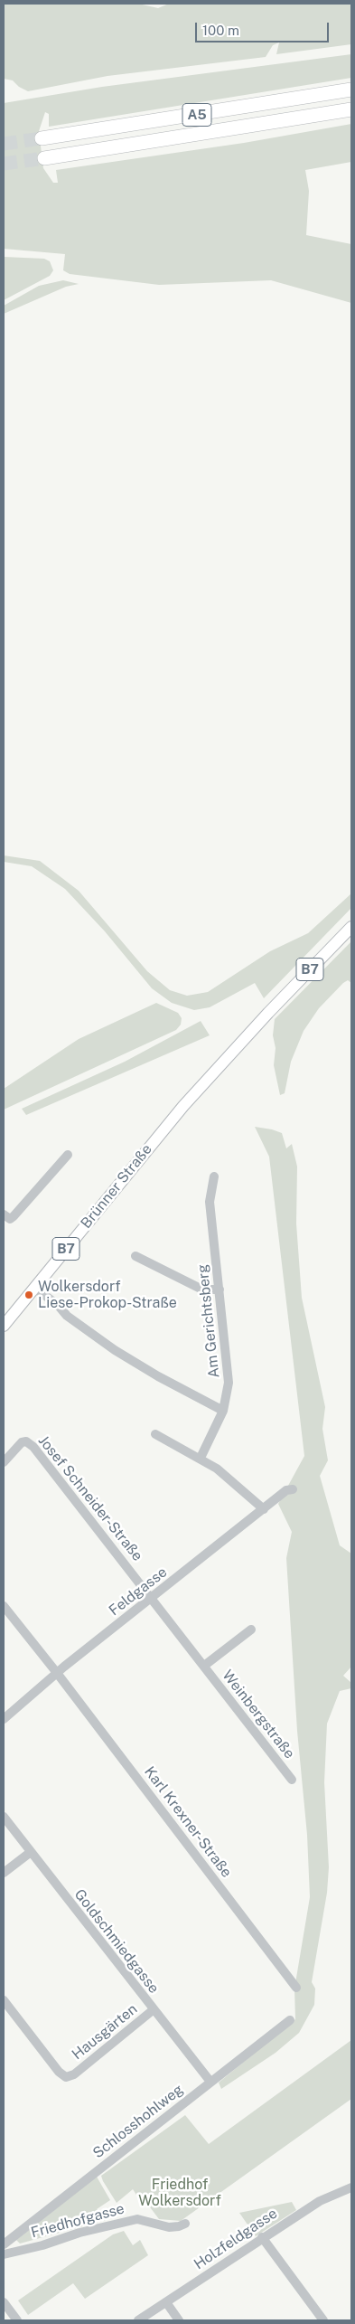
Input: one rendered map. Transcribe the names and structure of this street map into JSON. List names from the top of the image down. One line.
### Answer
{"streets":{"highway":["A5"],"main road":["B7","Brünner Straße"],"street":["Am Gerichtsberg","Josef Schneider-Straße","Feldgasse","Weinbergstraße","Karl Krexner-Straße","Goldschmiedgasse","Hausgärten","Schlosshohlweg","Friedhofgasse","Holzfeldgasse"]},"crossings":[["Josef Schneider-Straße","Feldgasse"],["Josef Schneider-Straße","Weinbergstraße"],["Feldgasse","Weinbergstraße"],["Feldgasse","Karl Krexner-Straße"],["Goldschmiedgasse","Hausgärten"],["Goldschmiedgasse","Schlosshohlweg"]],"parks":["Friedhof Wolkersdorf"],"places":["Wolkersdorf Liese-Prokop-Straße"],"scale_bar":"100 m"}
